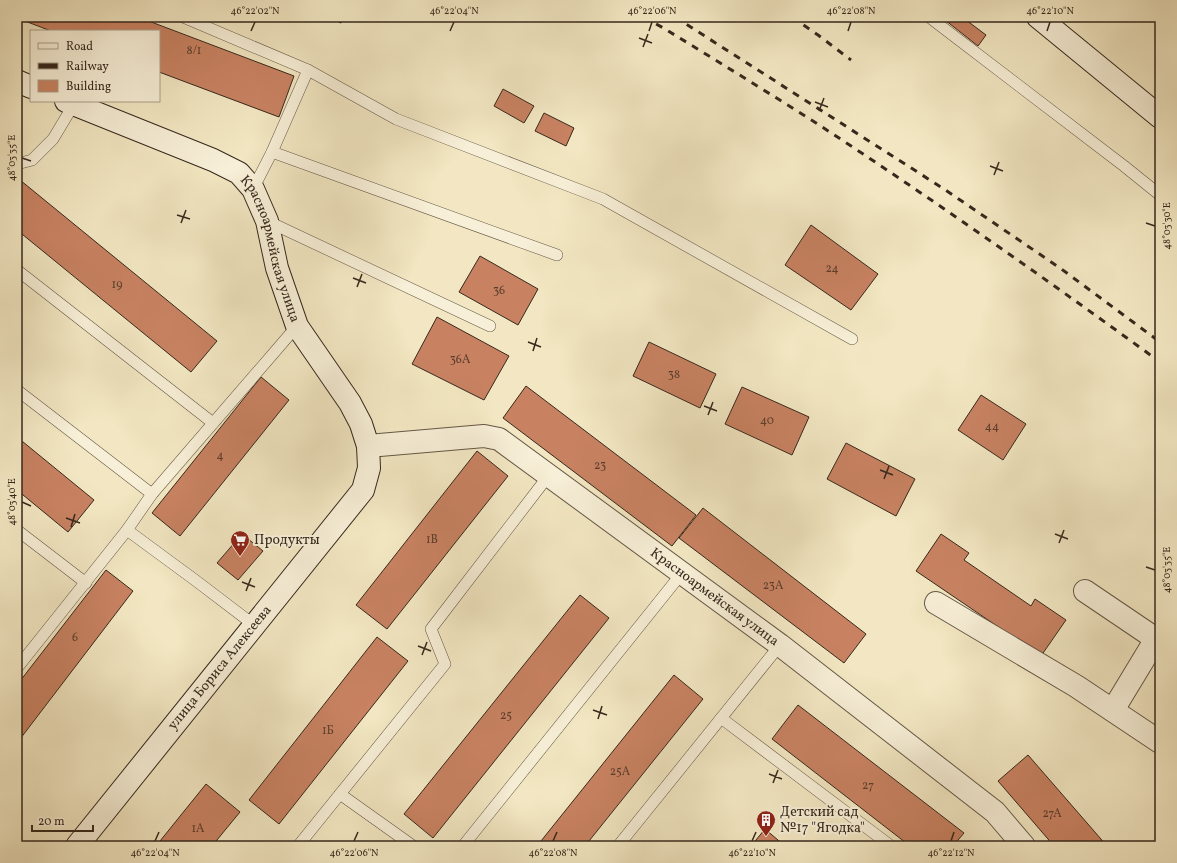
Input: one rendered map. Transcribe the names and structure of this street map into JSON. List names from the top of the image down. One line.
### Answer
{"streets":{"street":["Красноармейская улица","улица Бориса Алексеева"]},"crossings":[["Красноармейская улица","улица Бориса Алексеева"]],"places":{"supermarket":["Продукты"],"building":["Детский сад №17 \"Ягодка\""]},"house_numbers":["8/1","24","19","36","36А","38","40","44","4","23","1В","23А","6","25","1Б","25А","27","27А","1А"],"legend":["Road","Railway","Building"],"scale_bar":"20 m","coordinates":["46°22'02\"N","46°22'04\"N","46°22'06\"N","46°22'08\"N","46°22'10\"N","48°03'35\"E","48°03'30\"E","48°03'40\"E","46°22'12\"N"]}
